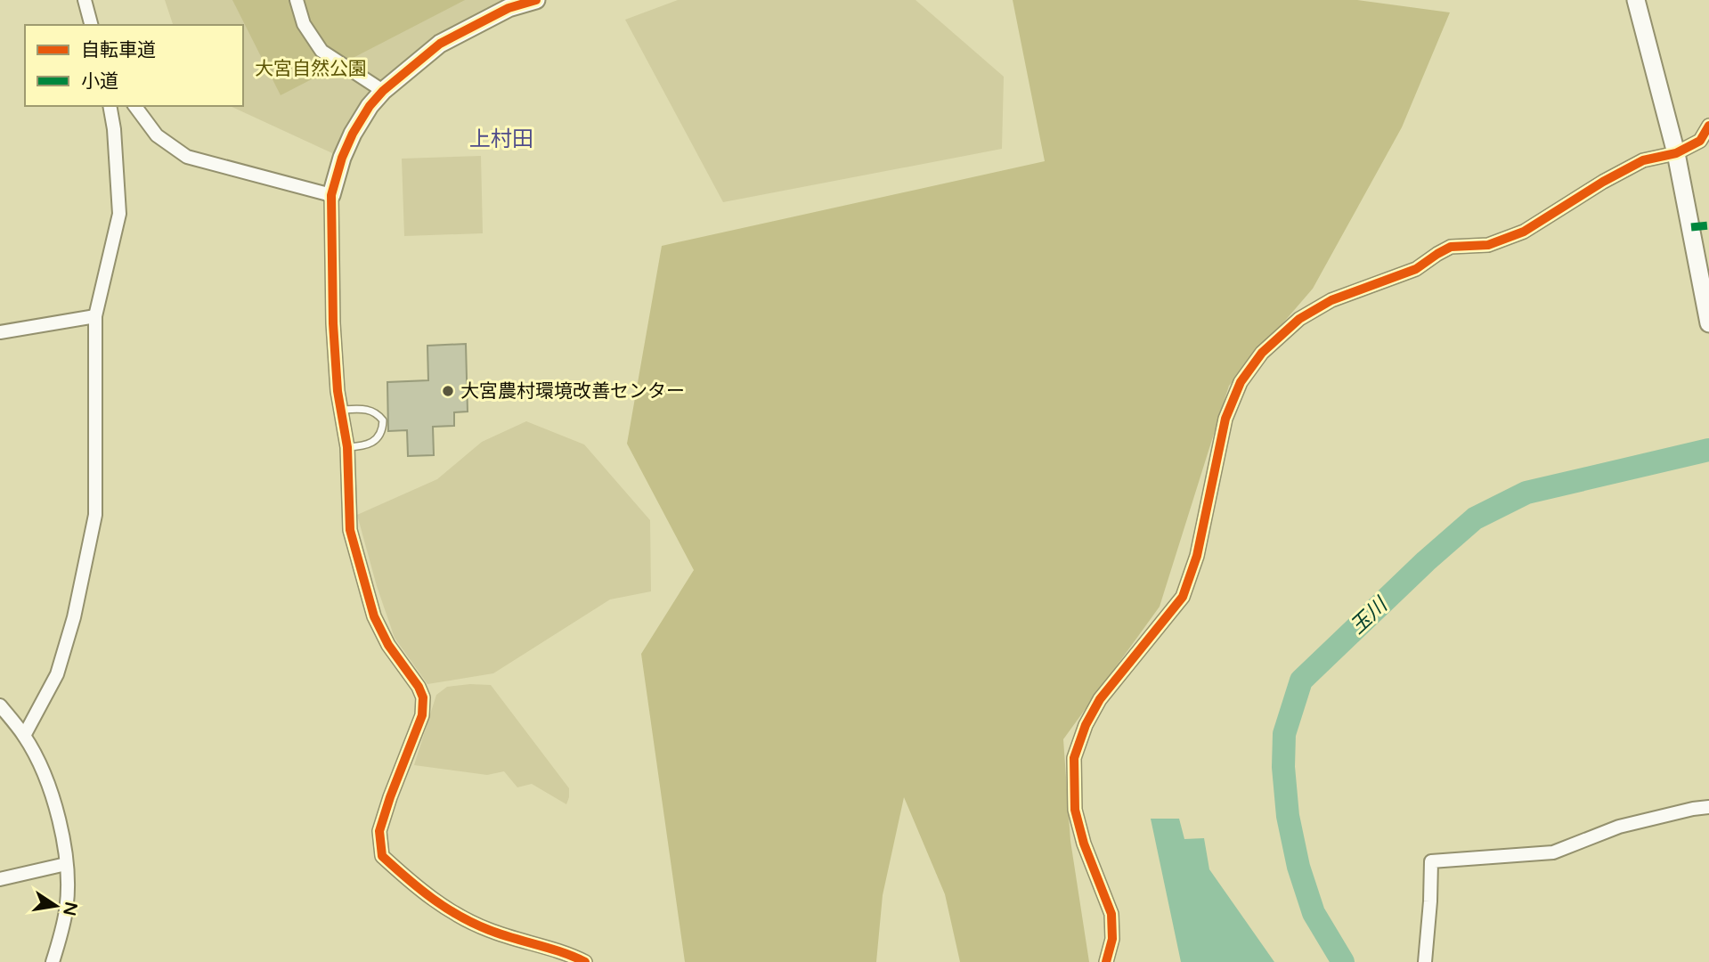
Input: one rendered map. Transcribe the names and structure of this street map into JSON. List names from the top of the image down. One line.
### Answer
{"districts":["上村田"],"water":["玉川"],"parks":["大宮自然公園"],"places":["大宮農村環境改善センター"],"legend":["自転車道","小道"],"north":"right"}
